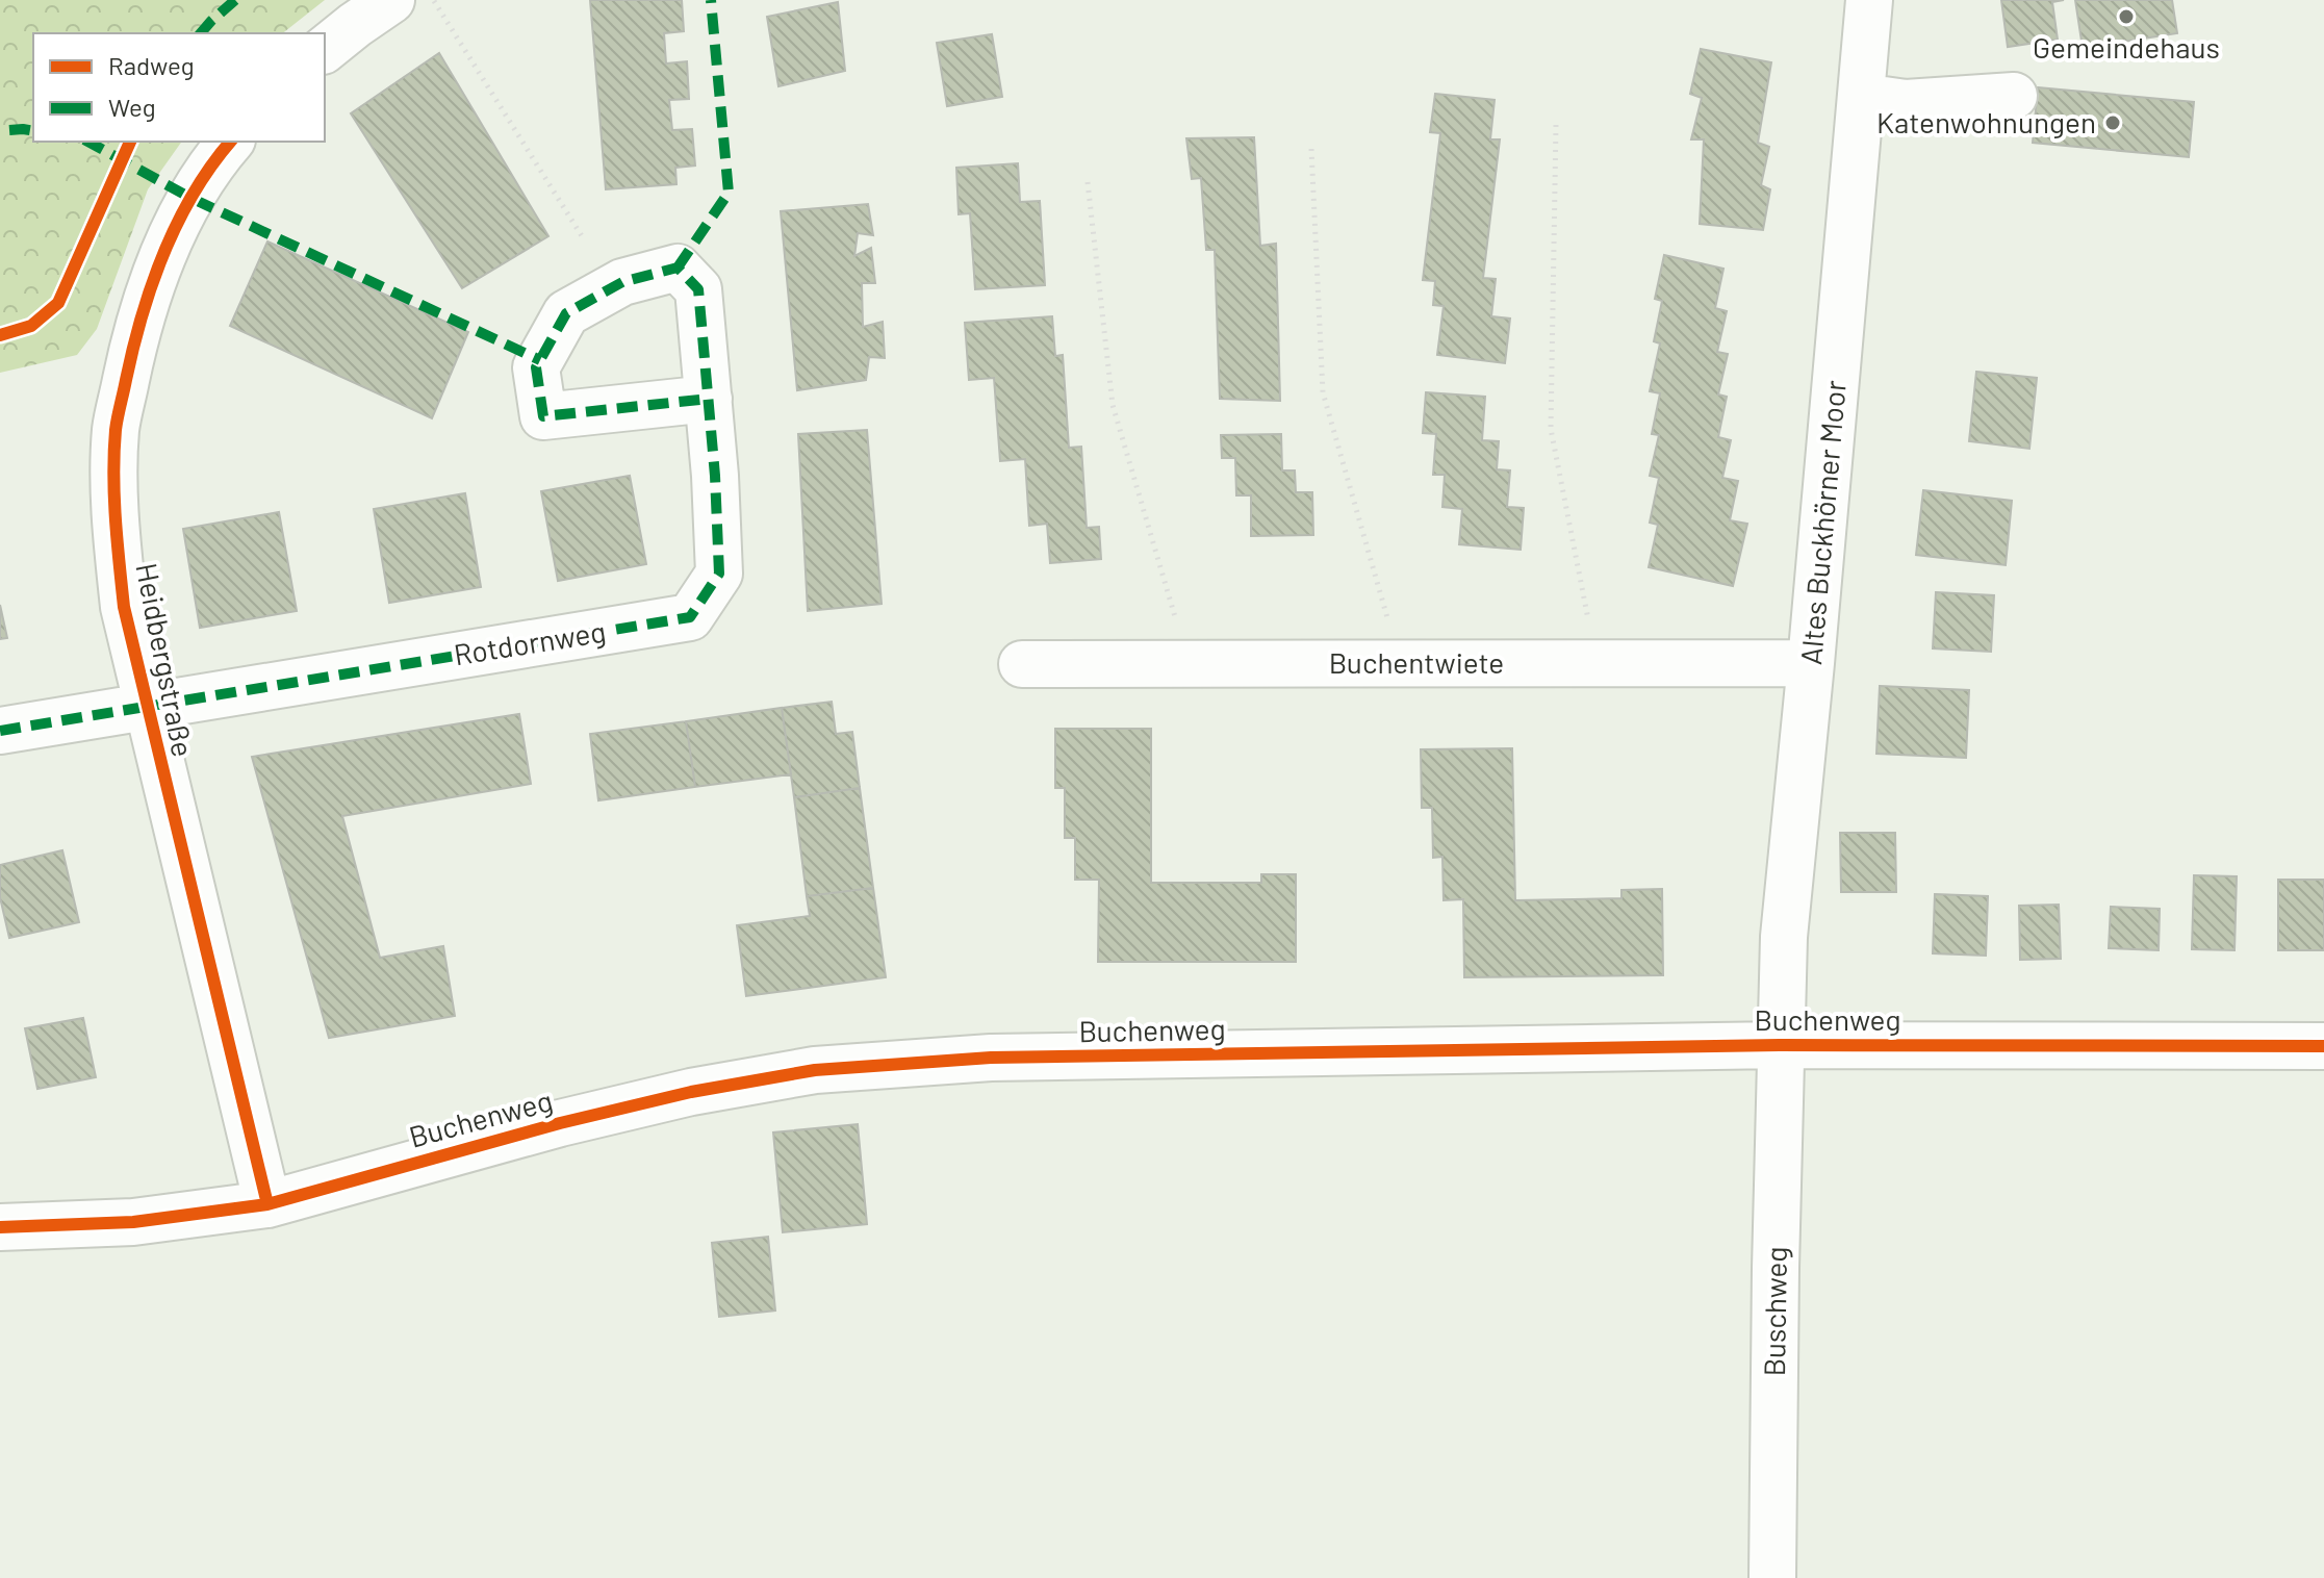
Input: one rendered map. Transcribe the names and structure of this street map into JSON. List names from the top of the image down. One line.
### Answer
{"streets":{"street":["Altes Buckhörner Moor","Rotdornweg","Heidbergstraße","Buchentwiete","Buchenweg","Buschweg"]},"crossings":[["Altes Buckhörner Moor","Buchentwiete"],["Altes Buckhörner Moor","Buchenweg"],["Altes Buckhörner Moor","Buschweg"],["Rotdornweg","Heidbergstraße"],["Heidbergstraße","Buchenweg"],["Buchenweg","Buschweg"]],"places":["Gemeindehaus","Katenwohnungen"],"legend":["Radweg","Weg"]}
